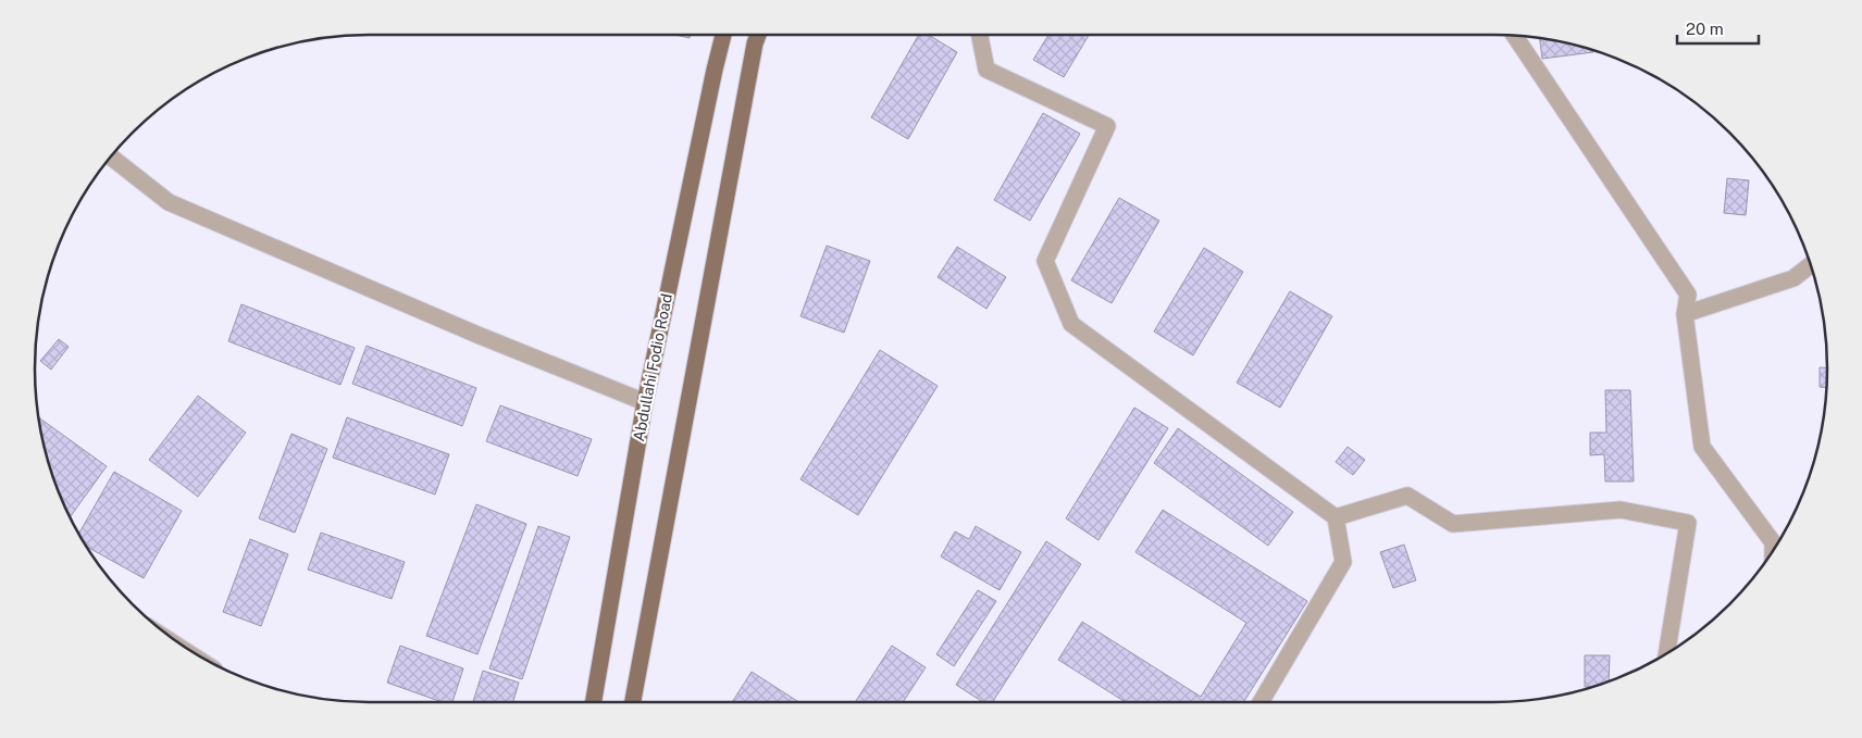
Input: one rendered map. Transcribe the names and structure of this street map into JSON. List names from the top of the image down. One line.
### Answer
{"streets":{"main road":["Abdullahi Fodio Road"]},"scale_bar":"20 m"}
